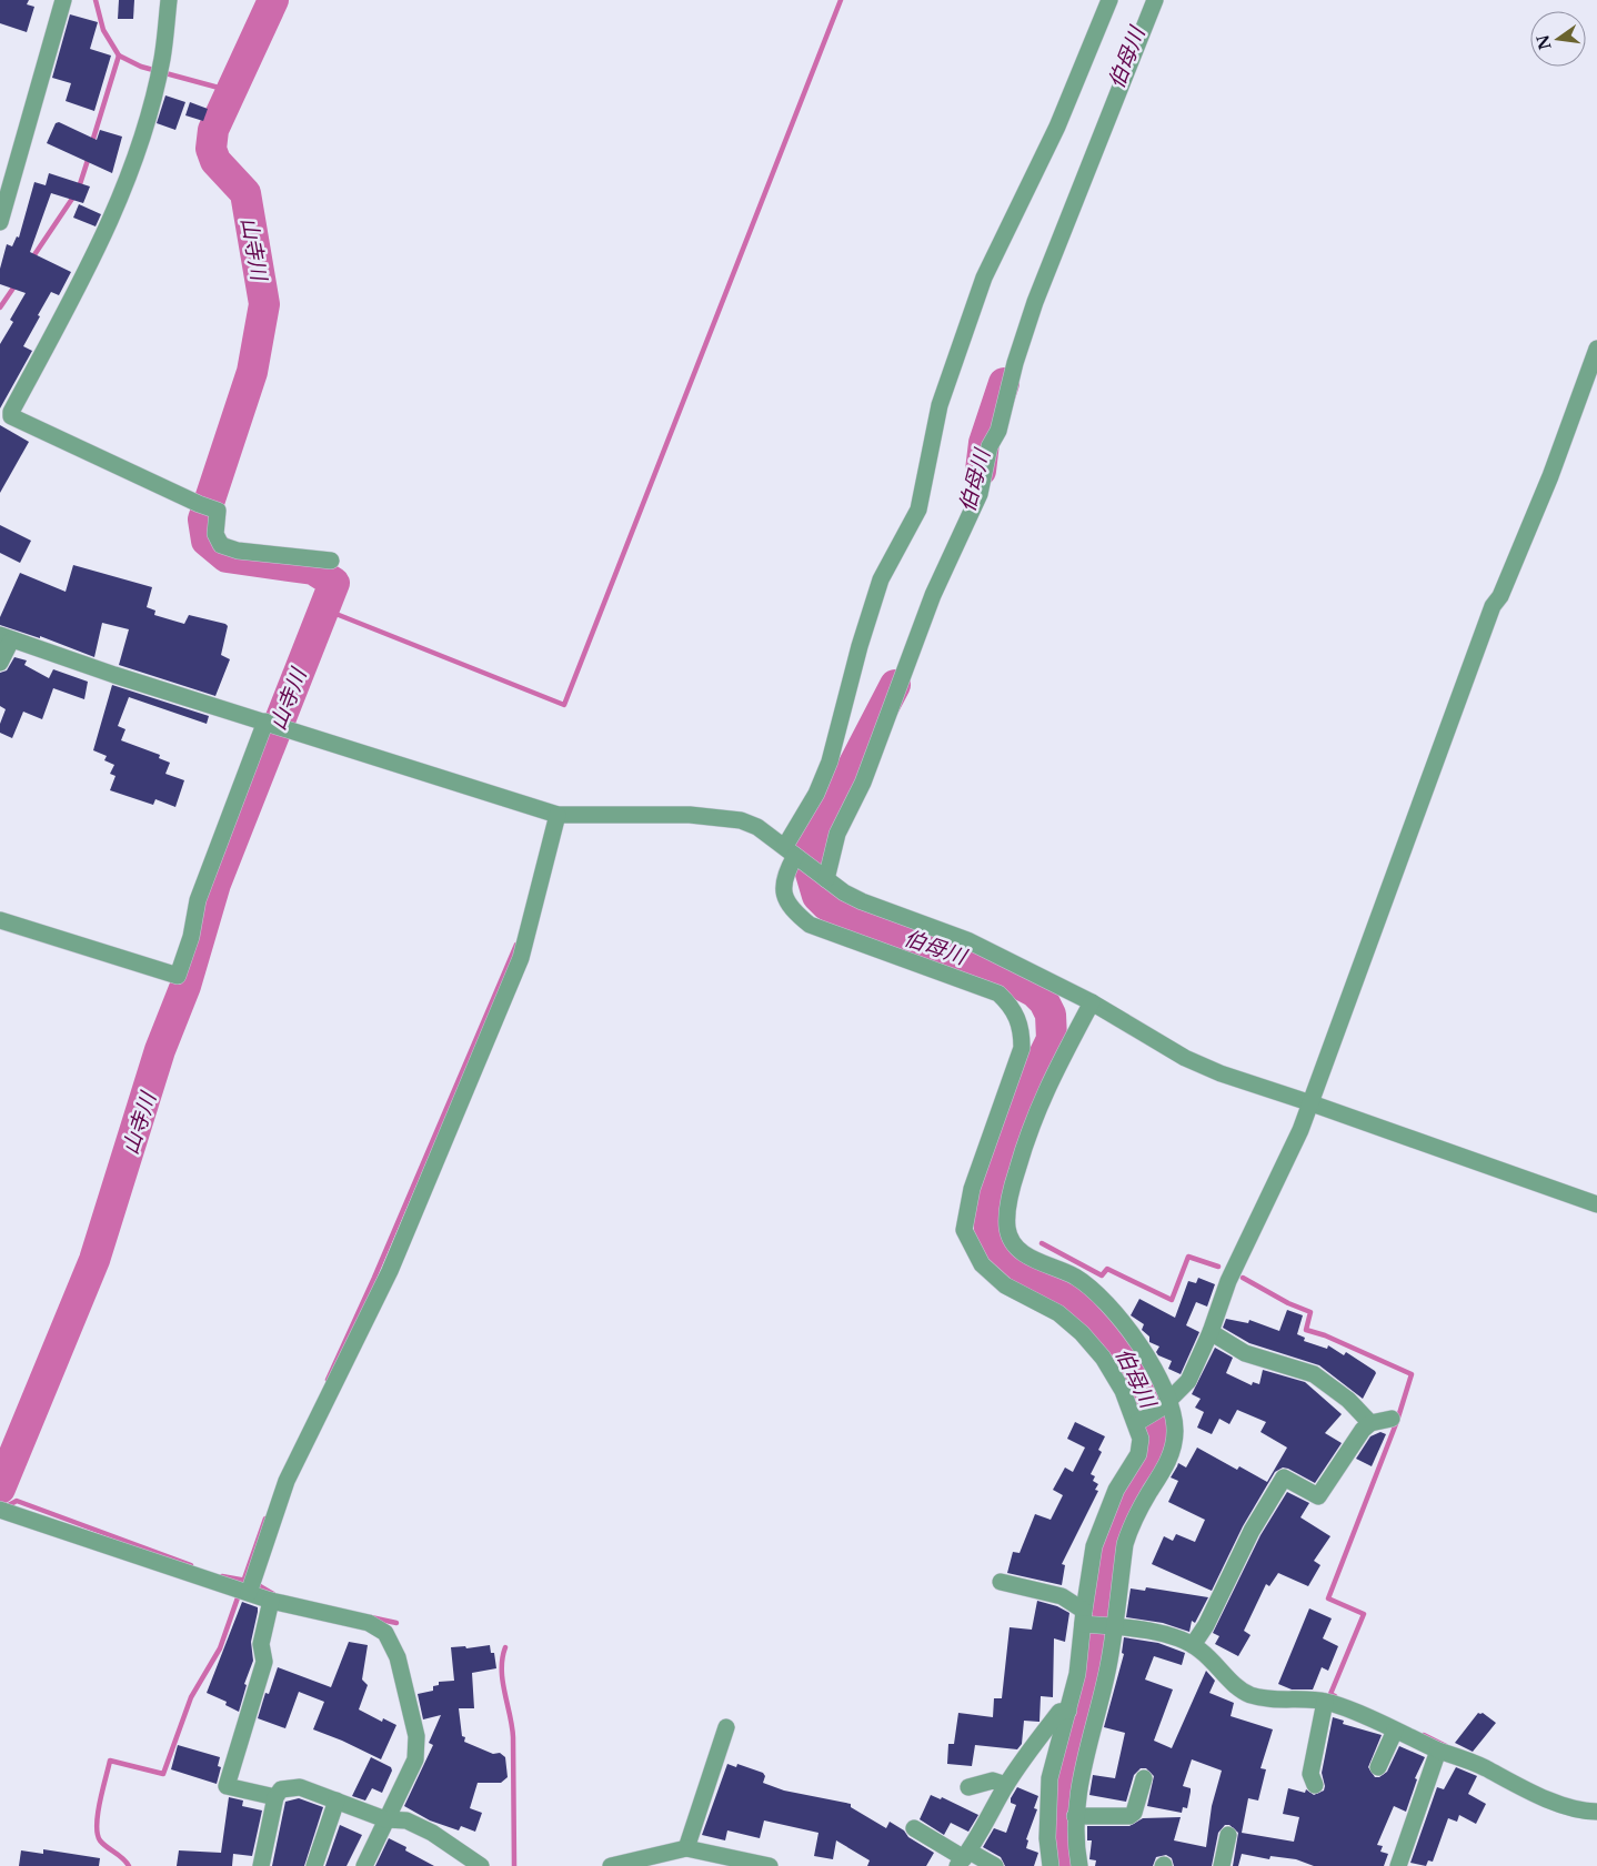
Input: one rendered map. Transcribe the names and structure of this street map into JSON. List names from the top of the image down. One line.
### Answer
{"water":["伯母川","山寺川"],"north":"left"}
